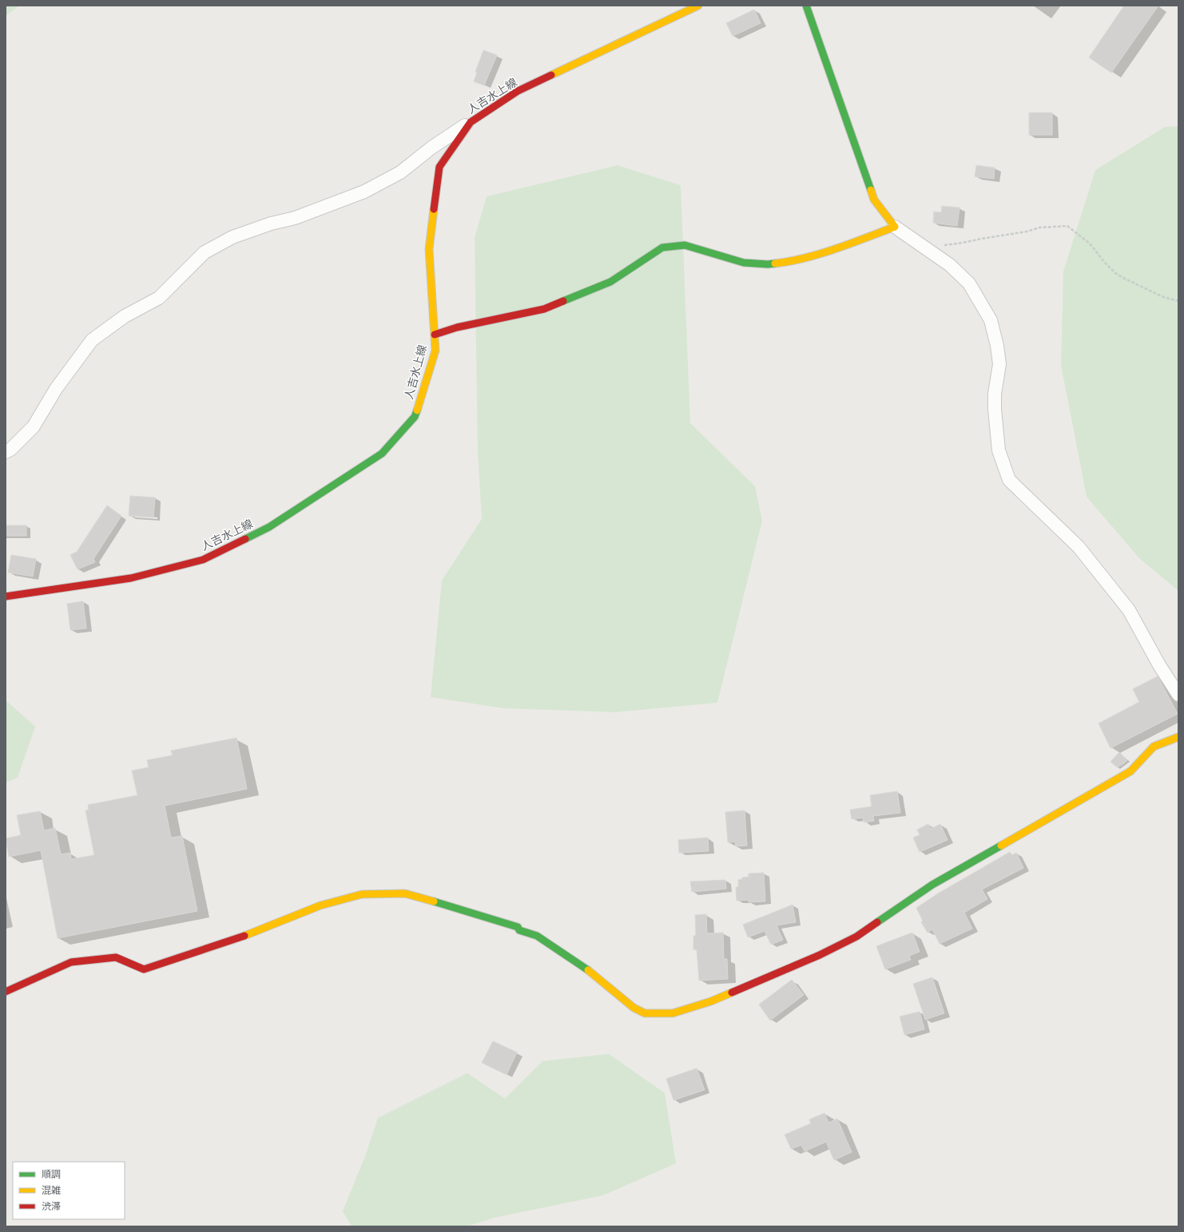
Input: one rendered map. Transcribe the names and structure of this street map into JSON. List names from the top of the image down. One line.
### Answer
{"streets":{"street":["人吉水上線"]},"legend":["順調","混雑","渋滞"]}
